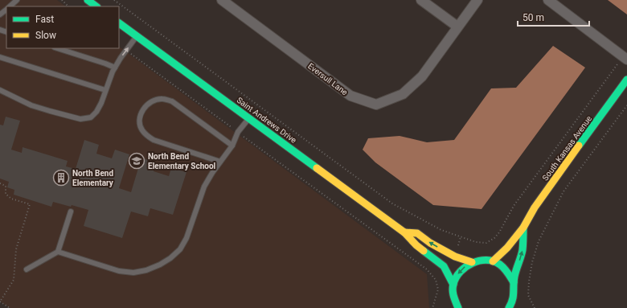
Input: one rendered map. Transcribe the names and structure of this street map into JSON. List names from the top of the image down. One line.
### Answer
{"streets":{"street":["Eversull Lane","Saint Andrews Drive","South Kansas Avenue"]},"places":{"school or university":["North Bend Elementary School"],"building":["North Bend Elementary"]},"legend":["Fast","Slow"],"scale_bar":"50 m"}
